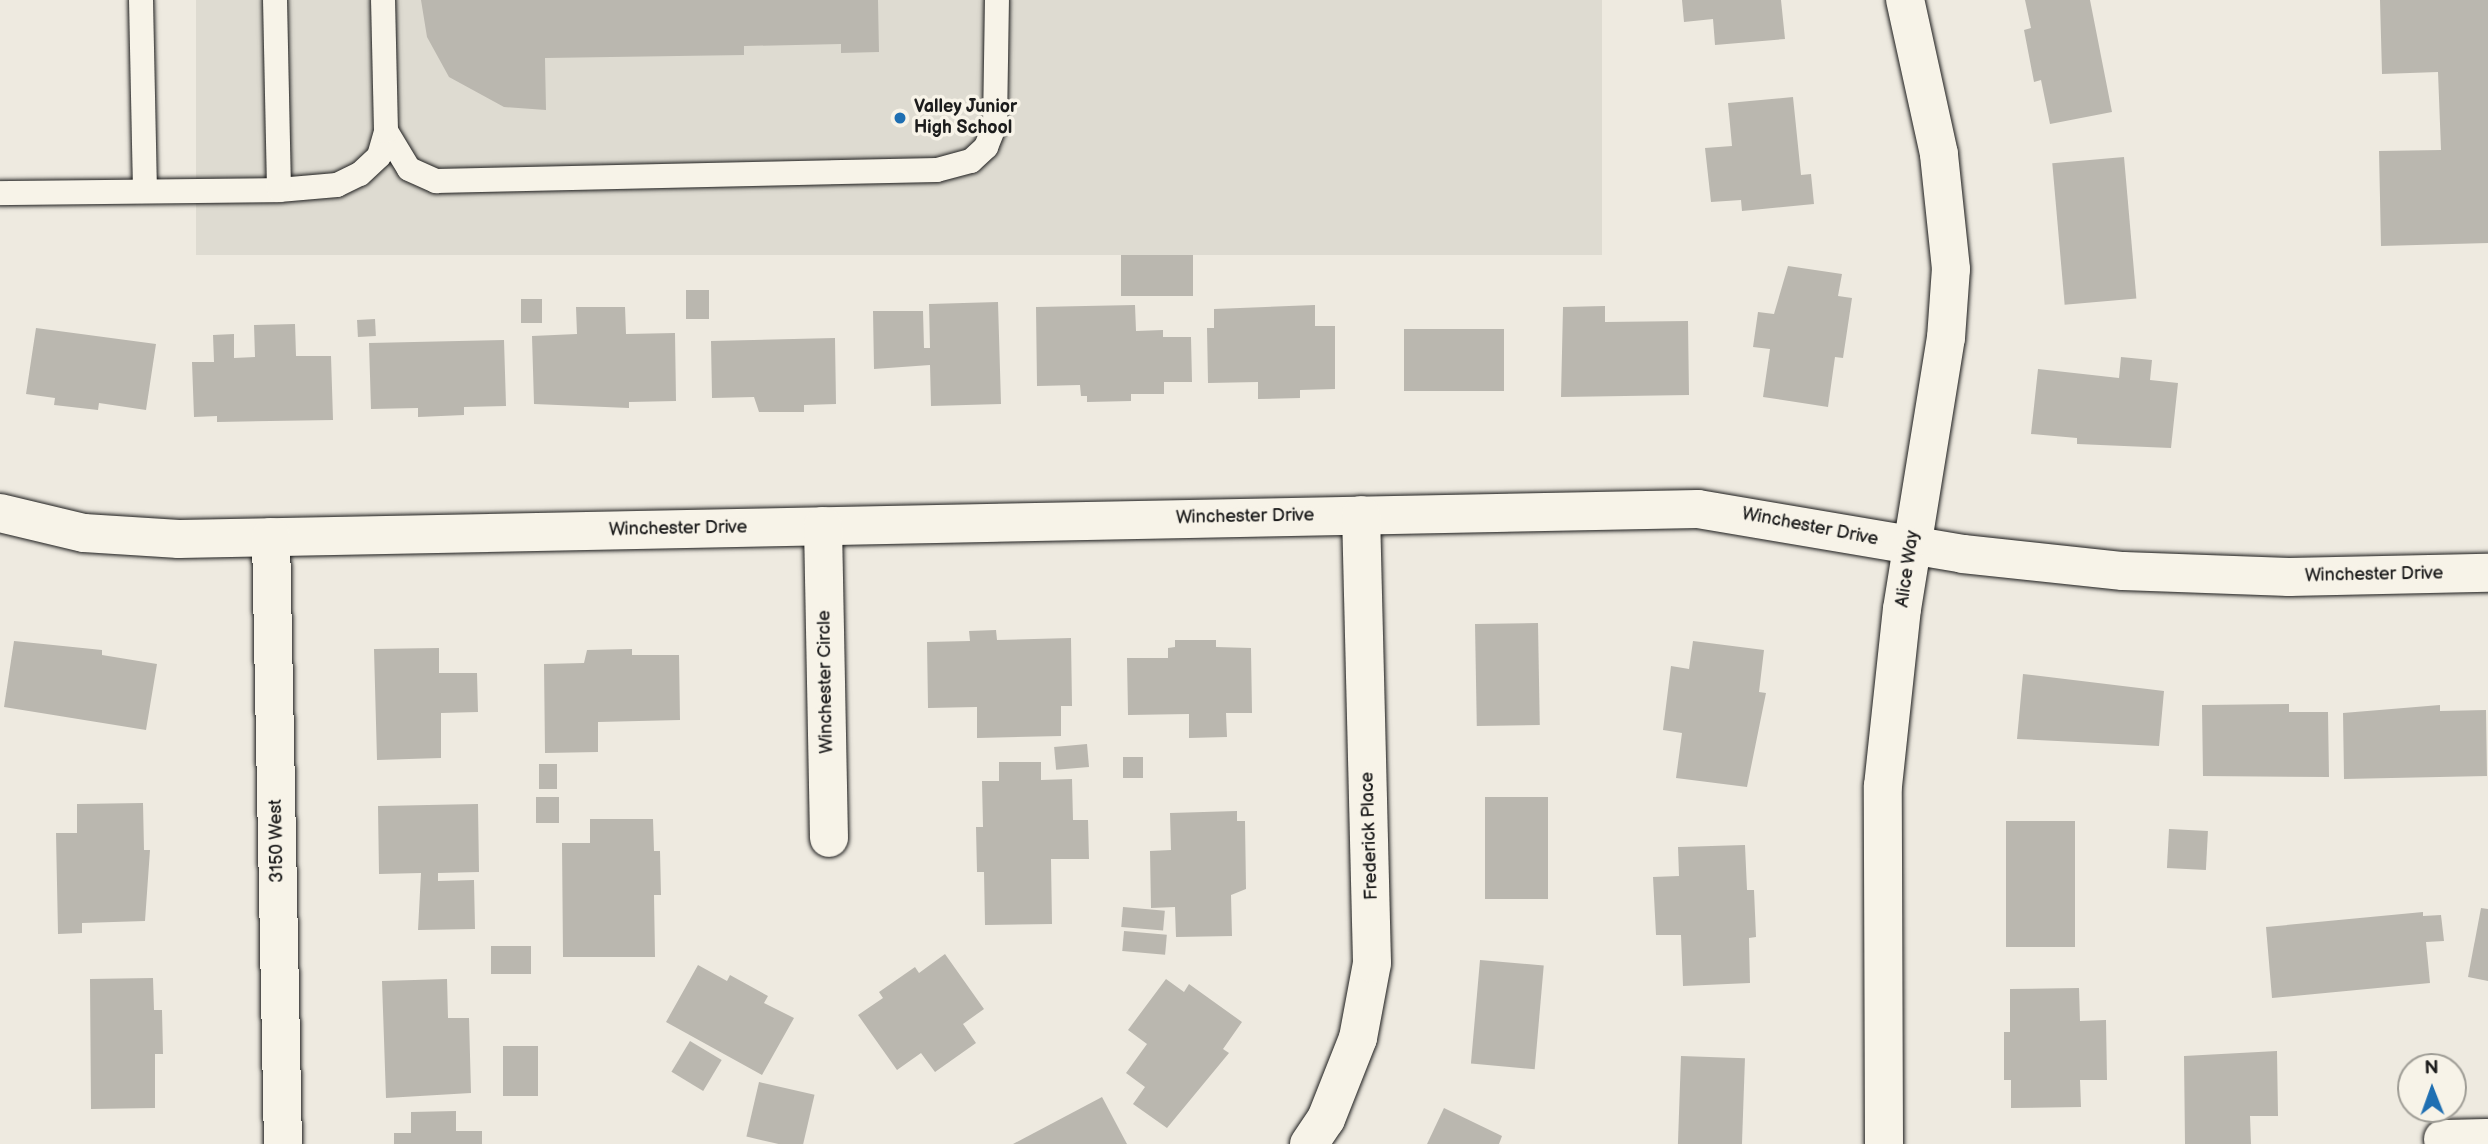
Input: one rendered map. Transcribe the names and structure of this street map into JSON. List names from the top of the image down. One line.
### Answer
{"streets":{"street":["Winchester Drive","Alice Way","Winchester Circle","Frederick Place","3150 West"]},"crossings":[["Winchester Drive","Alice Way"],["Winchester Drive","Winchester Circle"],["Winchester Drive","Frederick Place"],["Winchester Drive","3150 West"]],"places":["Valley Junior High School"],"north":"top"}
